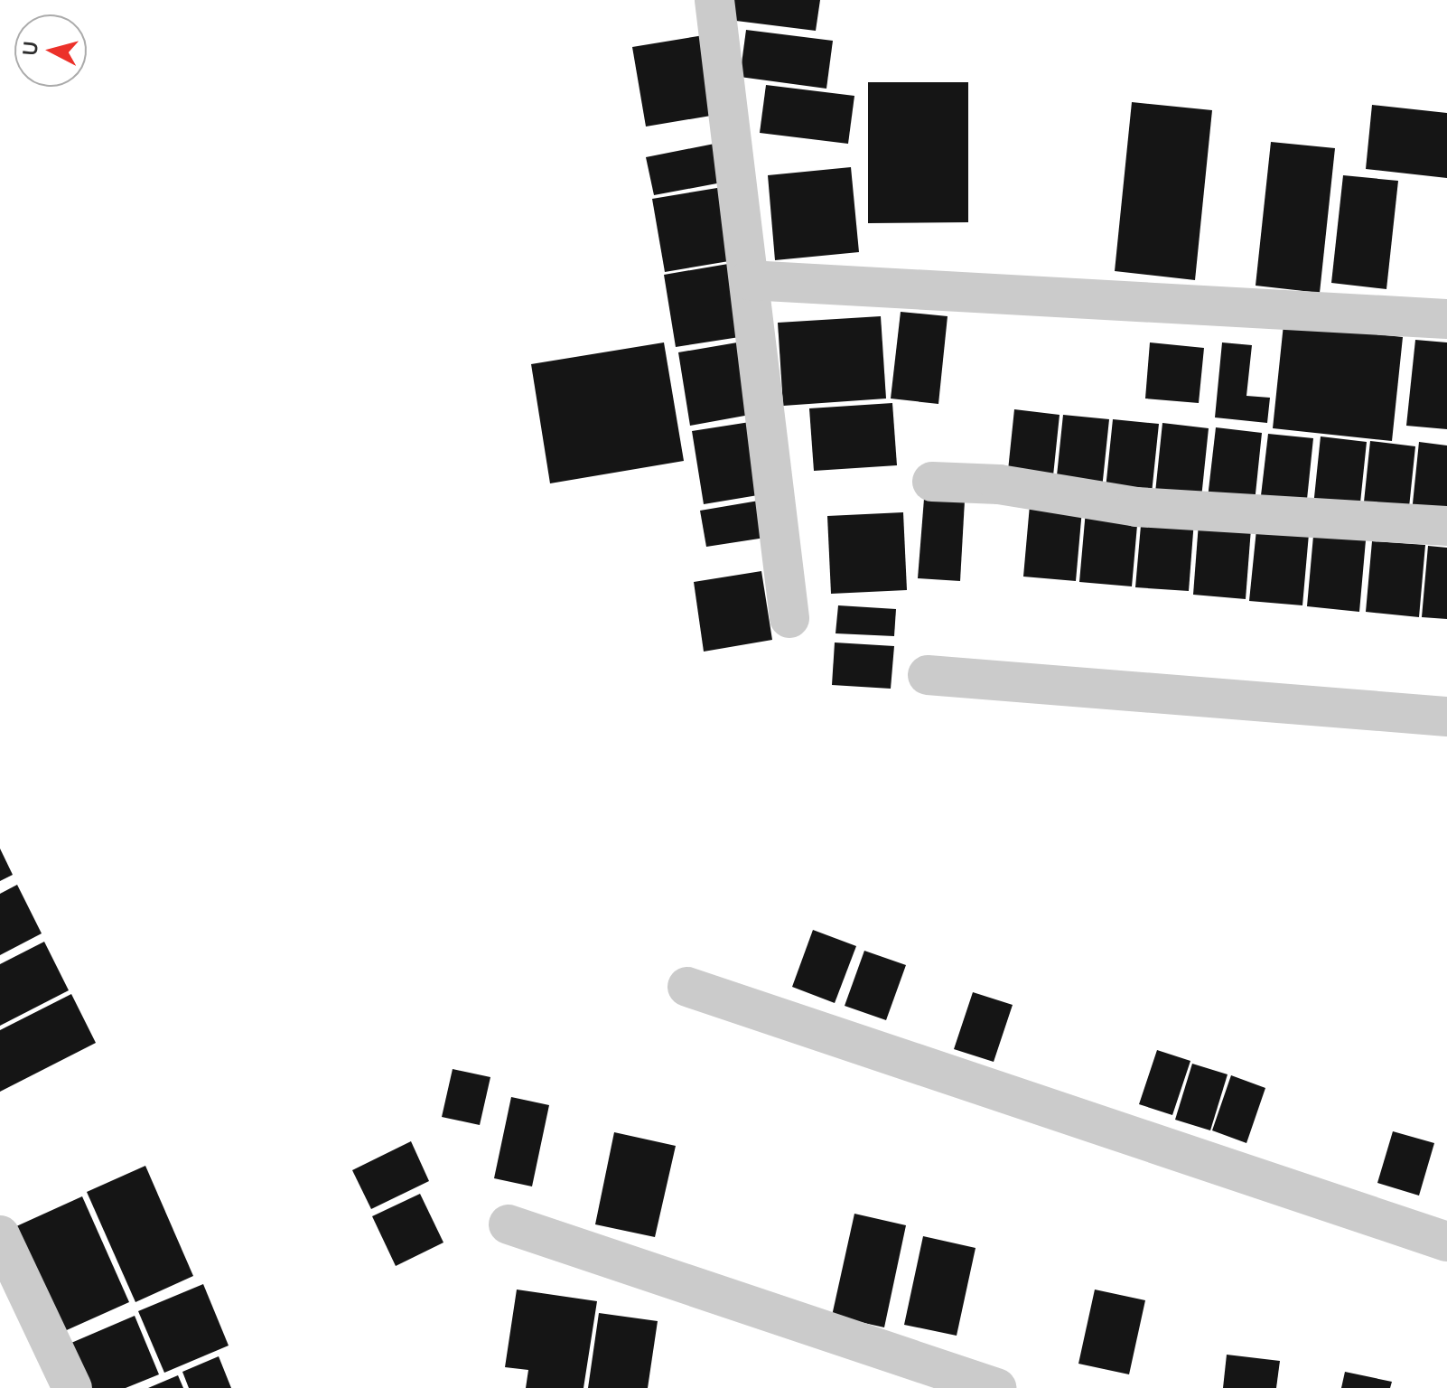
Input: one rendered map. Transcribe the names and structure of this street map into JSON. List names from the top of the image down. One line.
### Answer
{"north":"left"}
